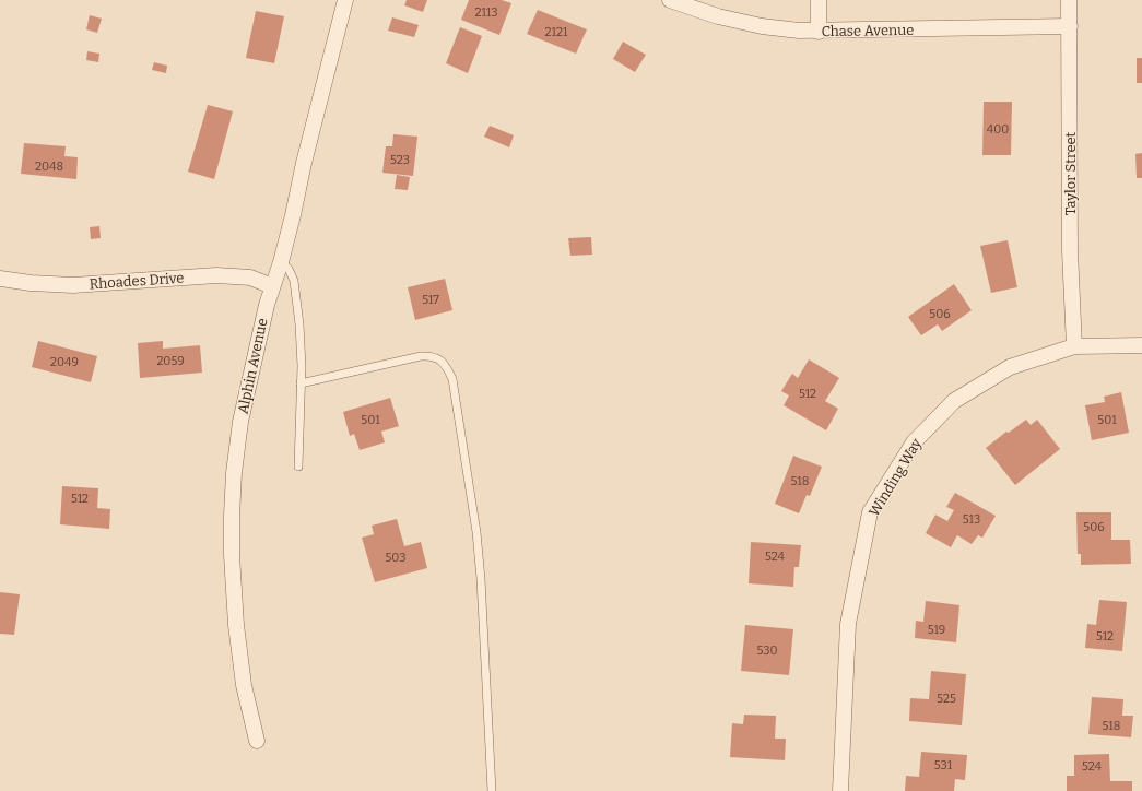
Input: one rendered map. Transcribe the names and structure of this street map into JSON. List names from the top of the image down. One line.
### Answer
{"streets":{"street":["Chase Avenue","Taylor Street","Rhoades Drive","Alphin Avenue","Winding Way"]},"crossings":[["Chase Avenue","Taylor Street"],["Taylor Street","Winding Way"],["Rhoades Drive","Alphin Avenue"]],"house_numbers":["2113","2121","400","523","2048","517","506","2059","2049","512","501","501","518","512","513","506","524","503","519","512","530","525","518","531","524"]}
